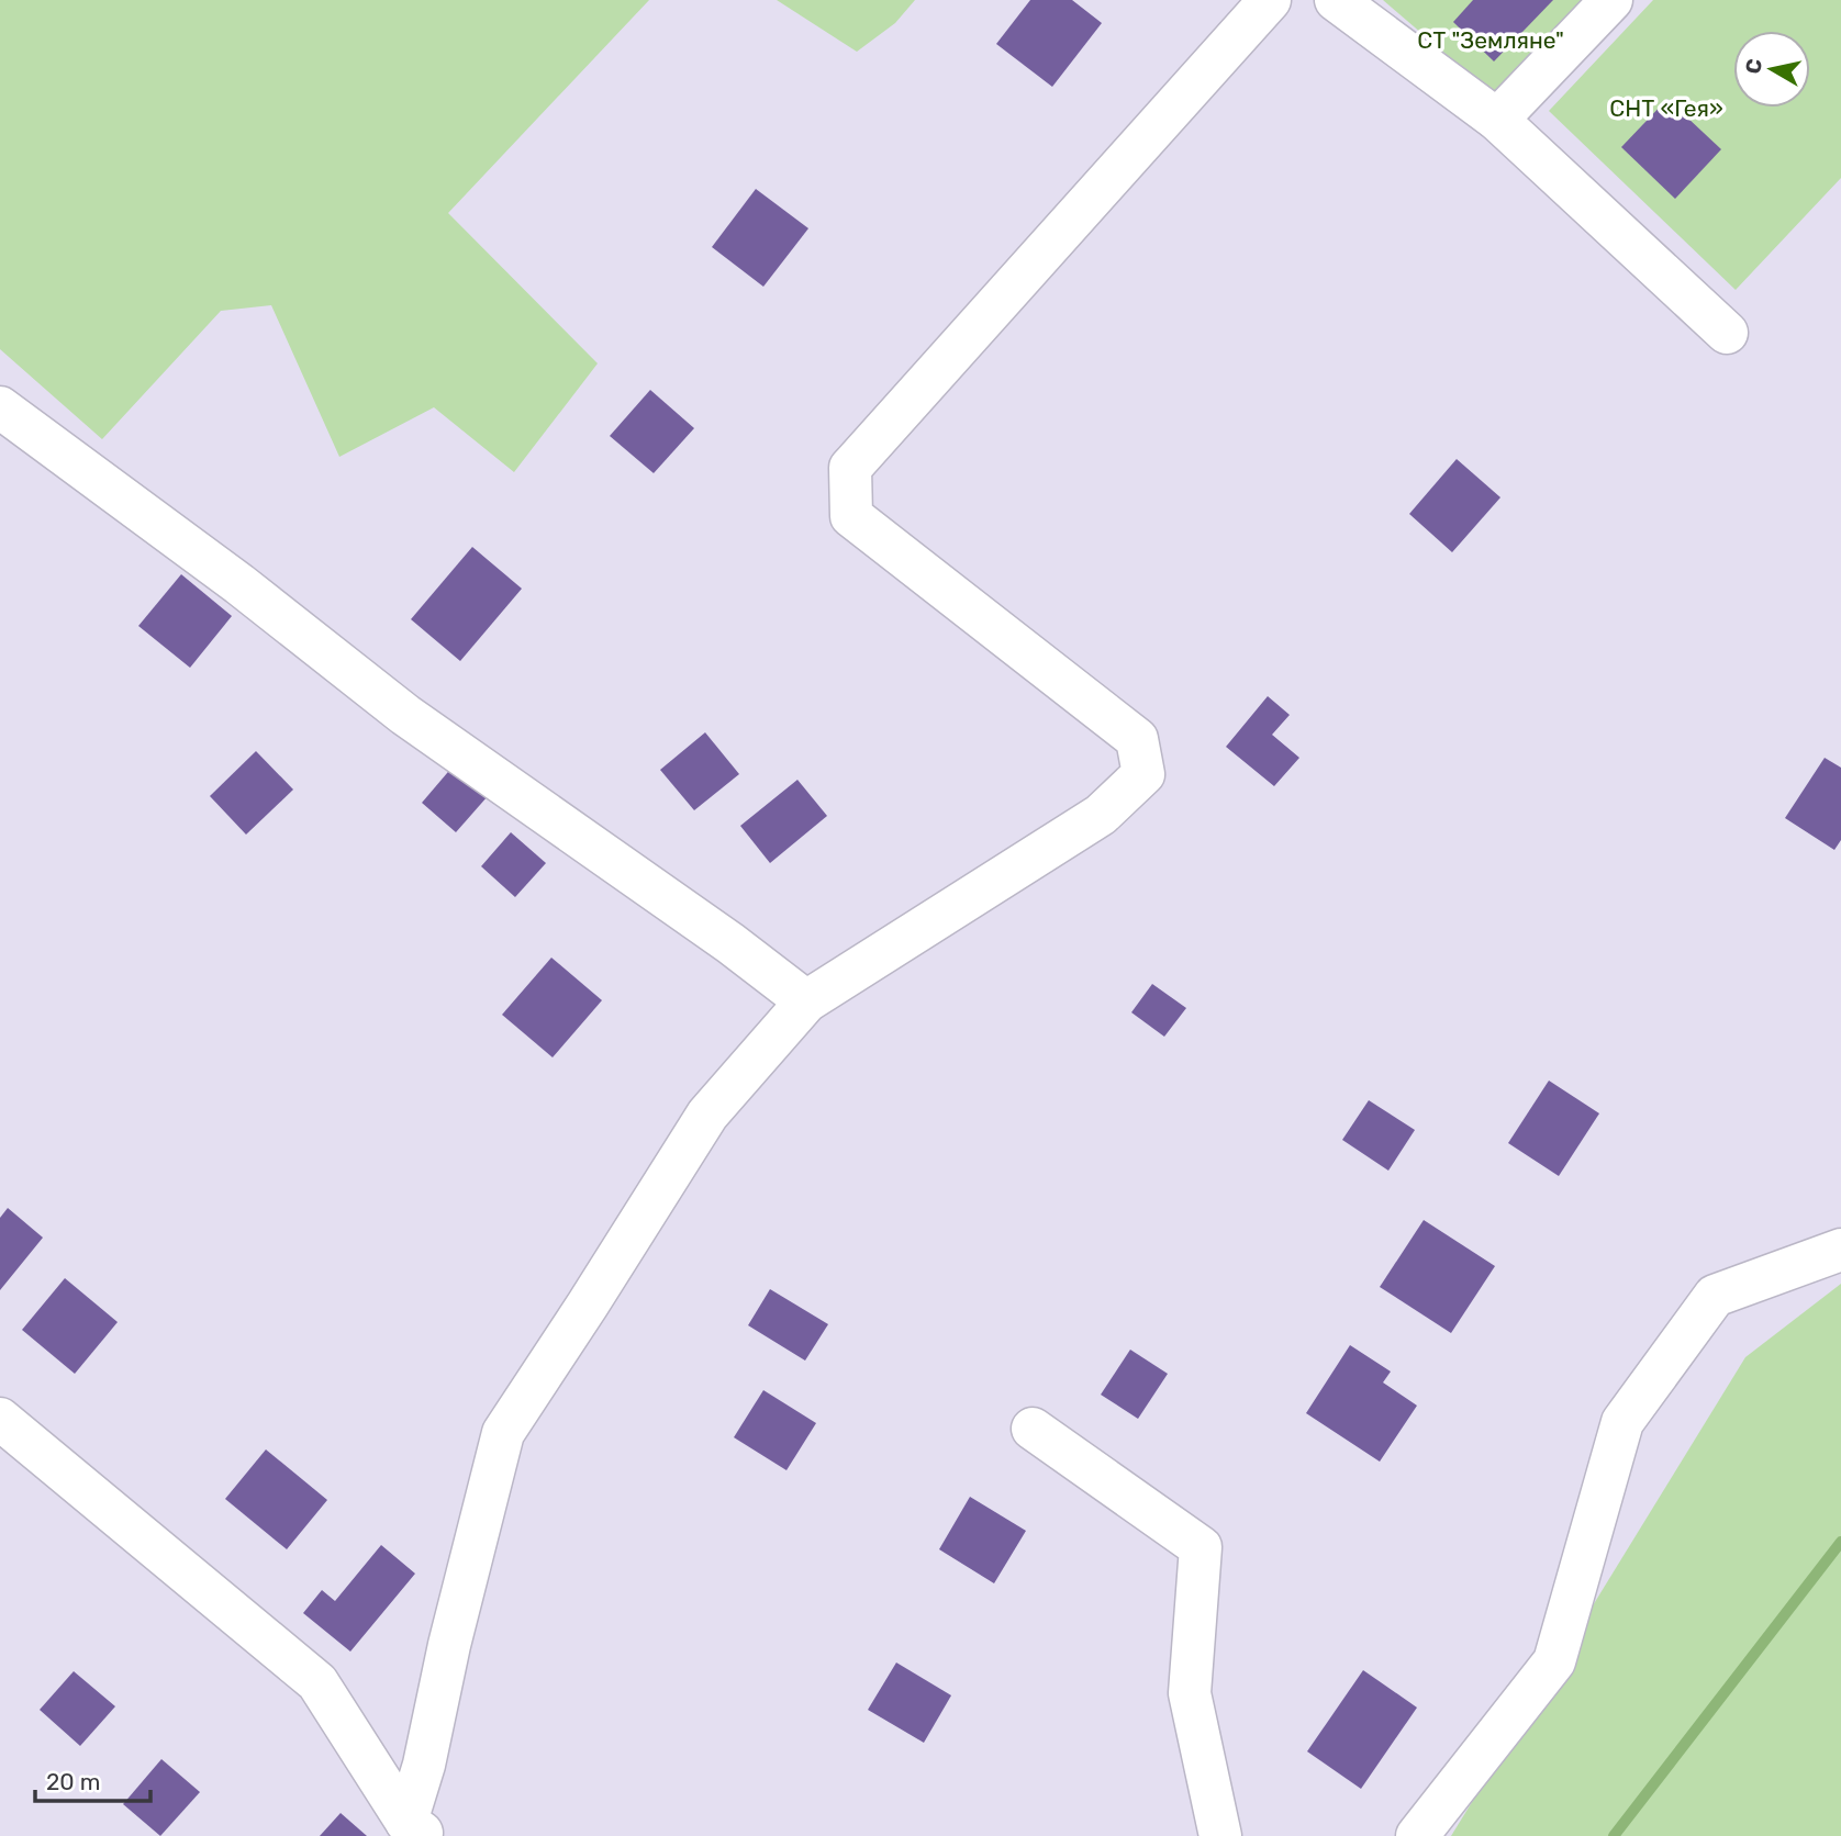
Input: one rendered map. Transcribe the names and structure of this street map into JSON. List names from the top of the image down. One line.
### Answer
{"parks":["СТ \"Земляне\"","СНТ «Гея»"],"scale_bar":"20 m","north":"left"}
